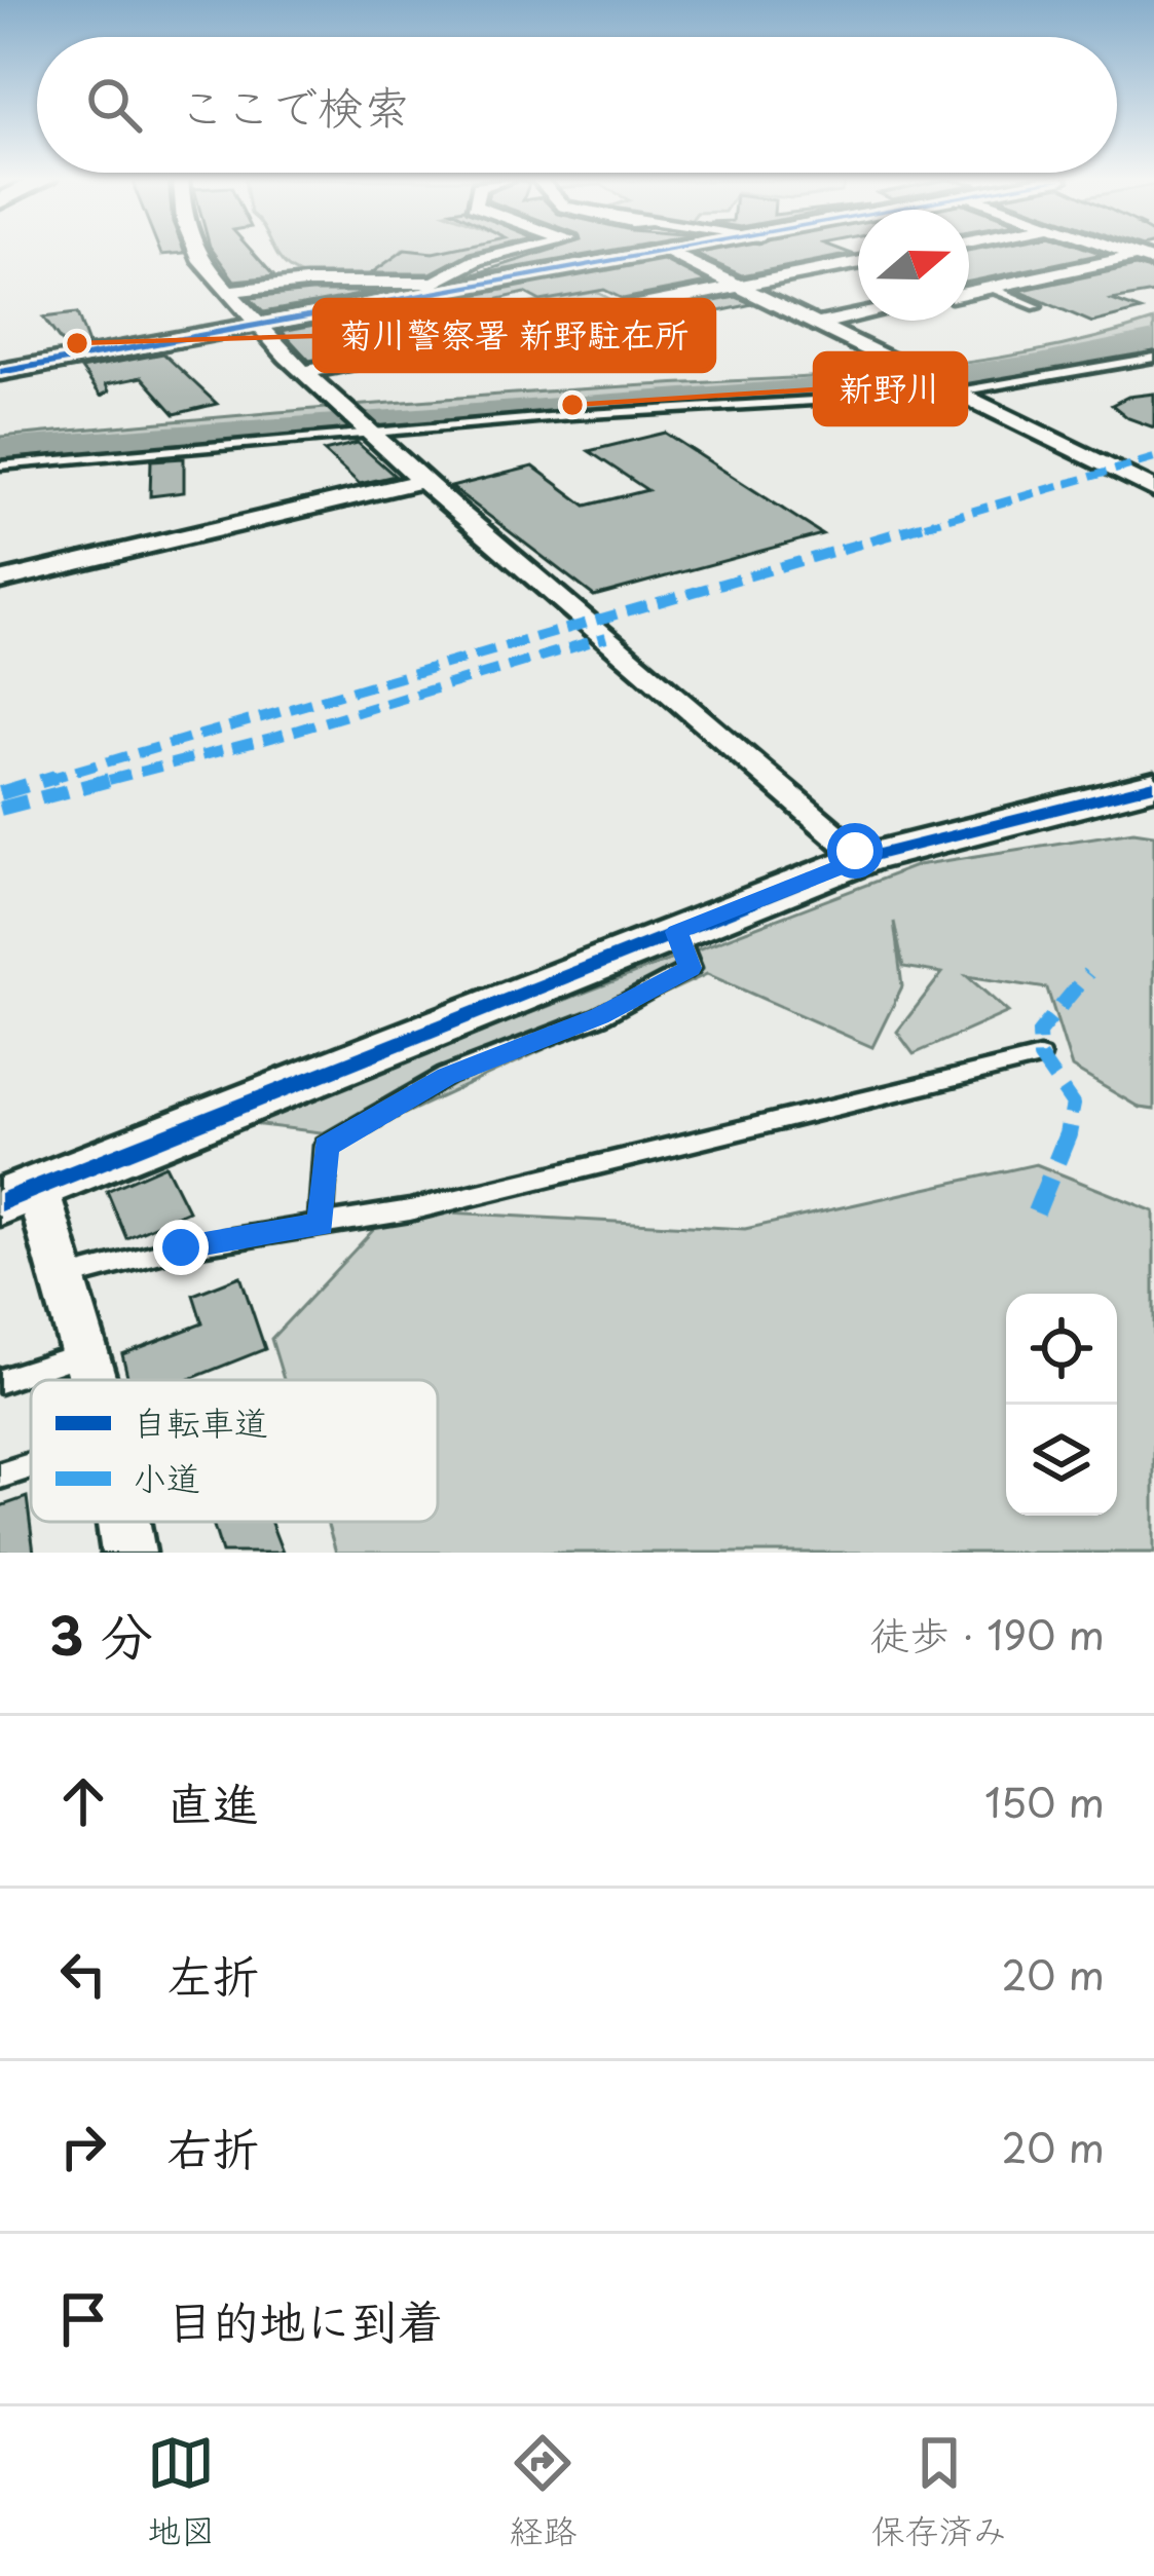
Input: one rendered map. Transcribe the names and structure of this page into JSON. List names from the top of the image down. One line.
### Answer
{"places":["菊川警察署 新野駐在所","新野川"],"legend":["自転車道","小道"],"north":"right","page":{"search":"ここで検索","heading":["3 分","徒歩 · 190 m"],"list":[["直進","150 m"],["左折","20 m"],["右折","20 m"],"目的地に到着"],"nav":["地図","経路","保存済み"]}}
